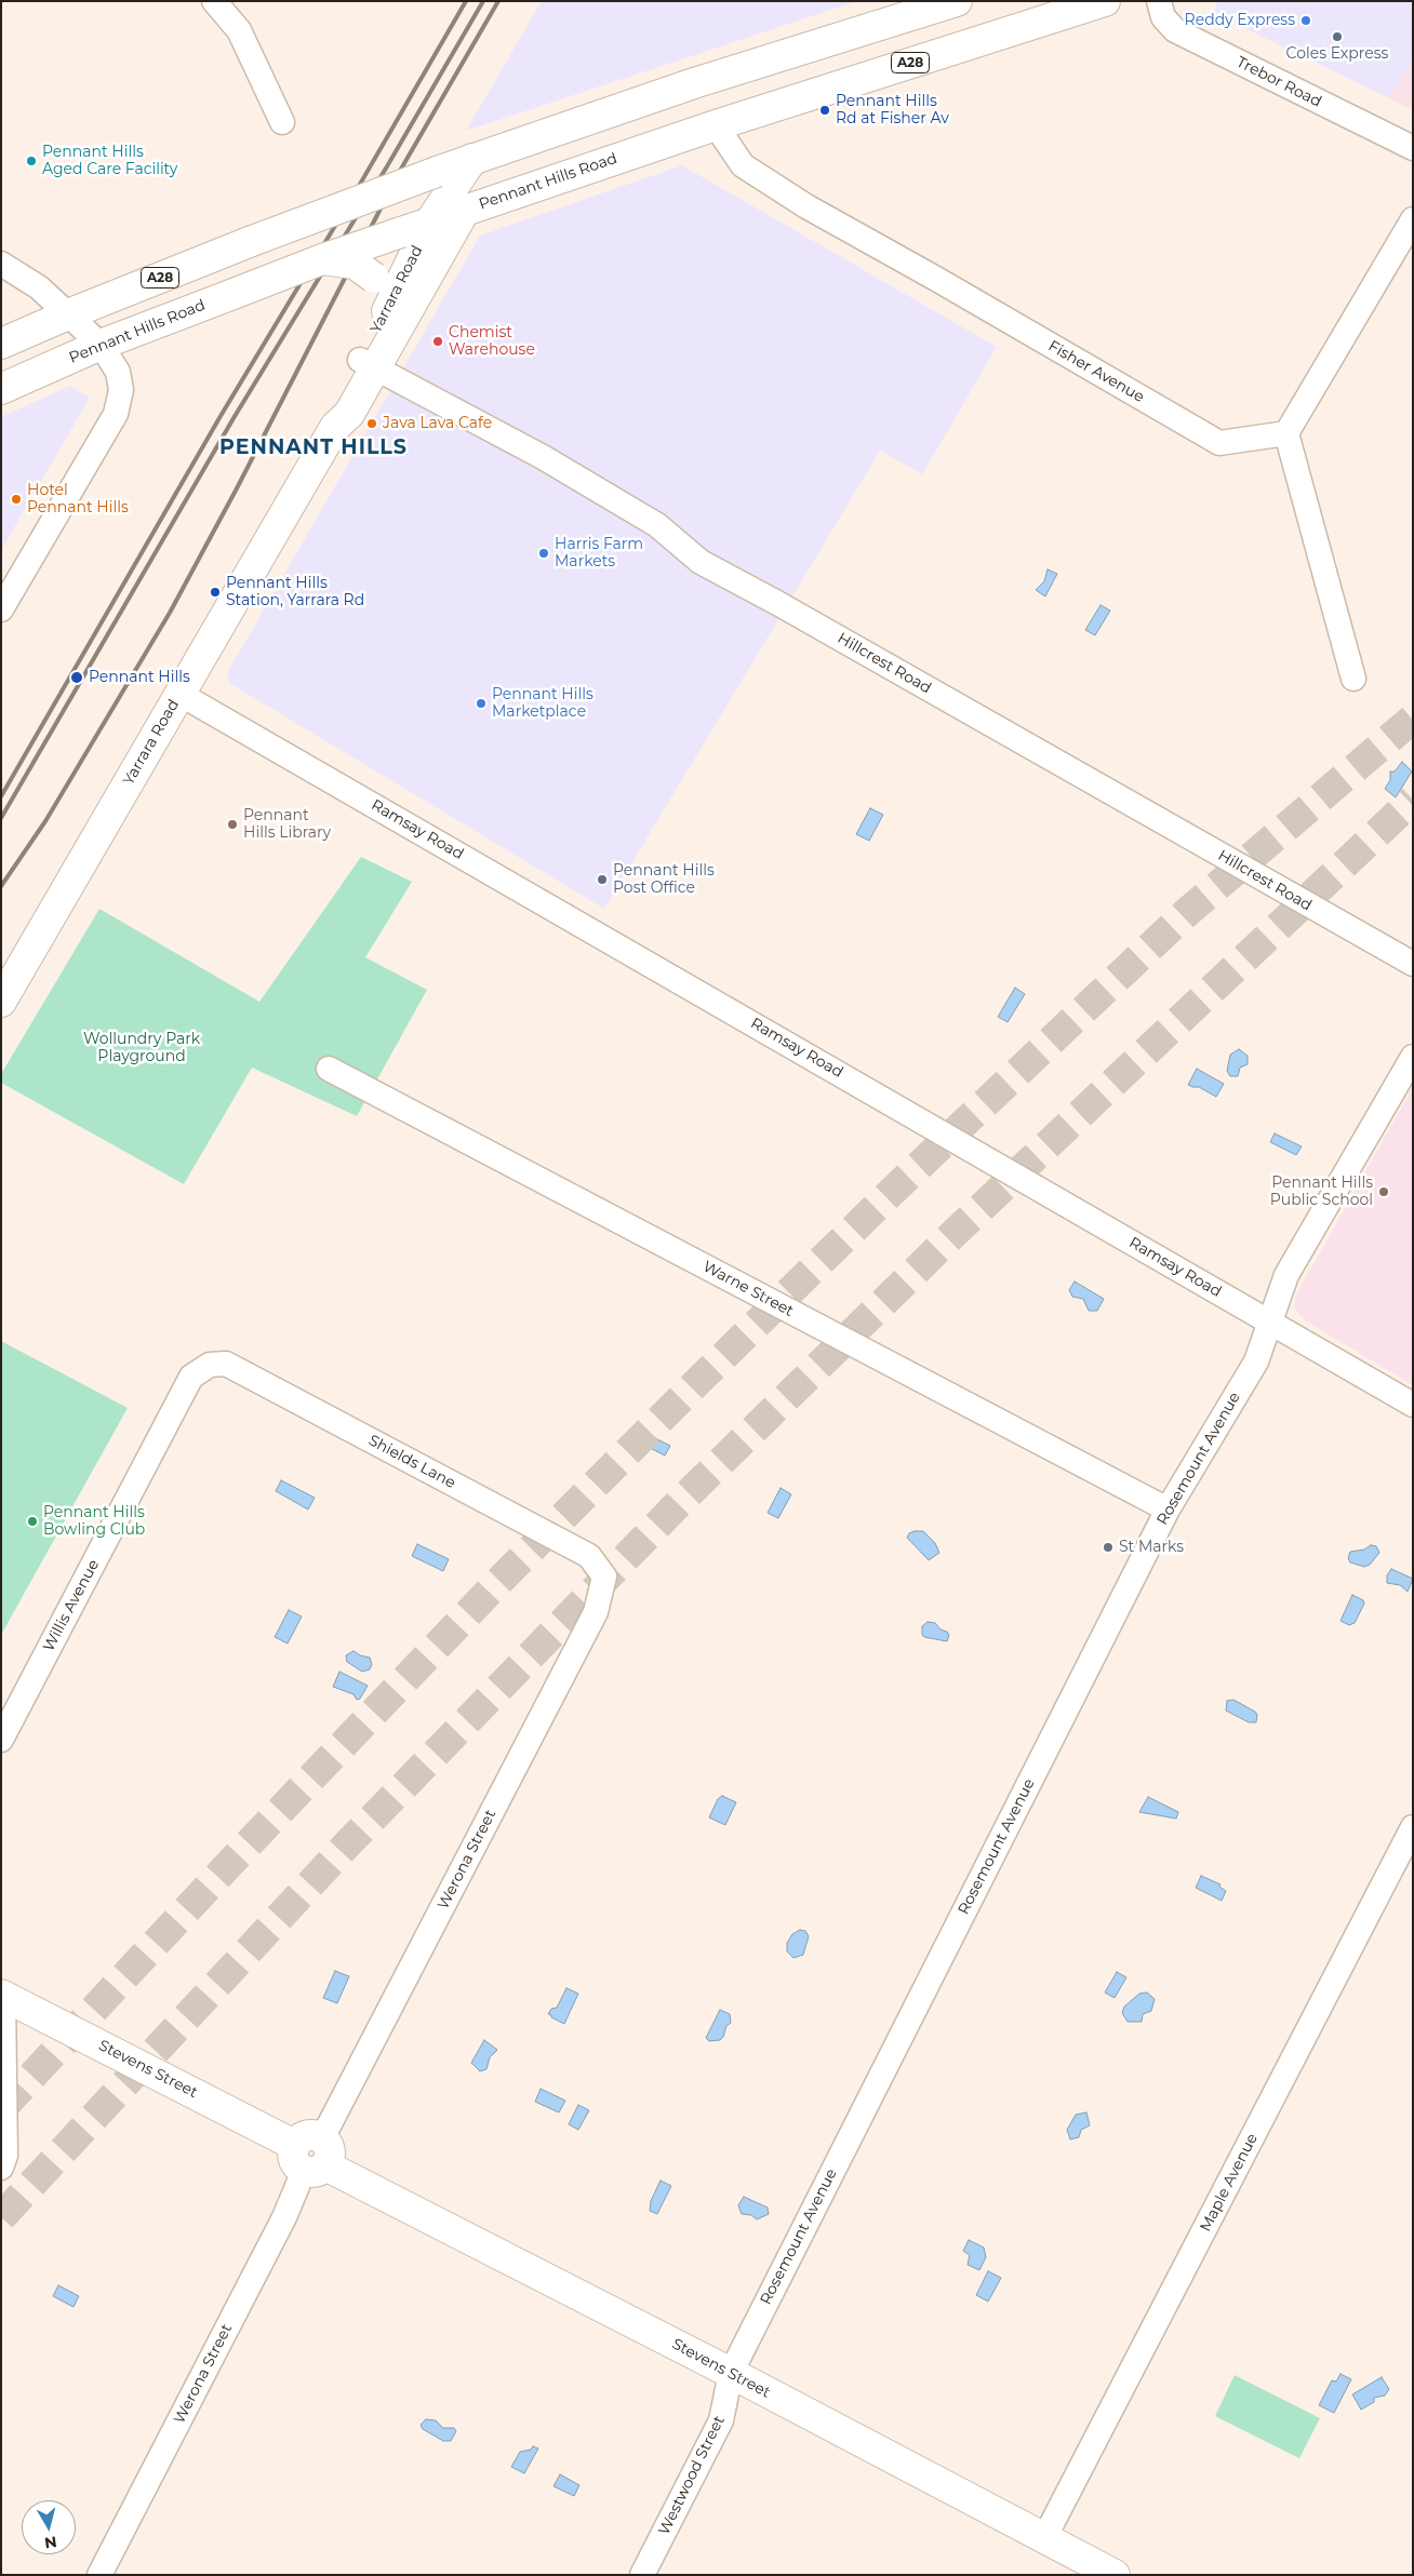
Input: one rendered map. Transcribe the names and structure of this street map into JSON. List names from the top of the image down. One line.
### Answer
{"streets":{"main road":["A28","Pennant Hills Road","Yarrara Road","Stevens Street"],"street":["Trebor Road","Fisher Avenue","Hillcrest Road","Ramsay Road","Warne Street","Rosemount Avenue","Shields Lane","Willis Avenue","Werona Street","Maple Avenue","Westwood Street"]},"crossings":[["A28","Yarrara Road"],["Pennant Hills Road","Yarrara Road"],["Pennant Hills Road","Fisher Avenue"],["Yarrara Road","Hillcrest Road"],["Yarrara Road","Ramsay Road"],["Ramsay Road","Rosemount Avenue"],["Warne Street","Rosemount Avenue"],["Rosemount Avenue","Stevens Street"],["Rosemount Avenue","Westwood Street"],["Shields Lane","Willis Avenue"],["Shields Lane","Werona Street"],["Werona Street","Stevens Street"],["Stevens Street","Maple Avenue"],["Stevens Street","Westwood Street"]],"districts":["PENNANT HILLS"],"parks":["Wollundry Park Playground"],"places":["Reddy Express","Coles Express","Pennant Hills Rd at Fisher Av","Pennant Hills Aged Care Facility","Chemist Warehouse","Java Lava Cafe","Hotel Pennant Hills","Harris Farm Markets","Pennant Hills Station, Yarrara Rd","Pennant Hills","Pennant Hills Marketplace","Pennant Hills Library","Pennant Hills Post Office","Pennant Hills Public School","Pennant Hills Bowling Club","St Marks"],"north":"bottom"}
